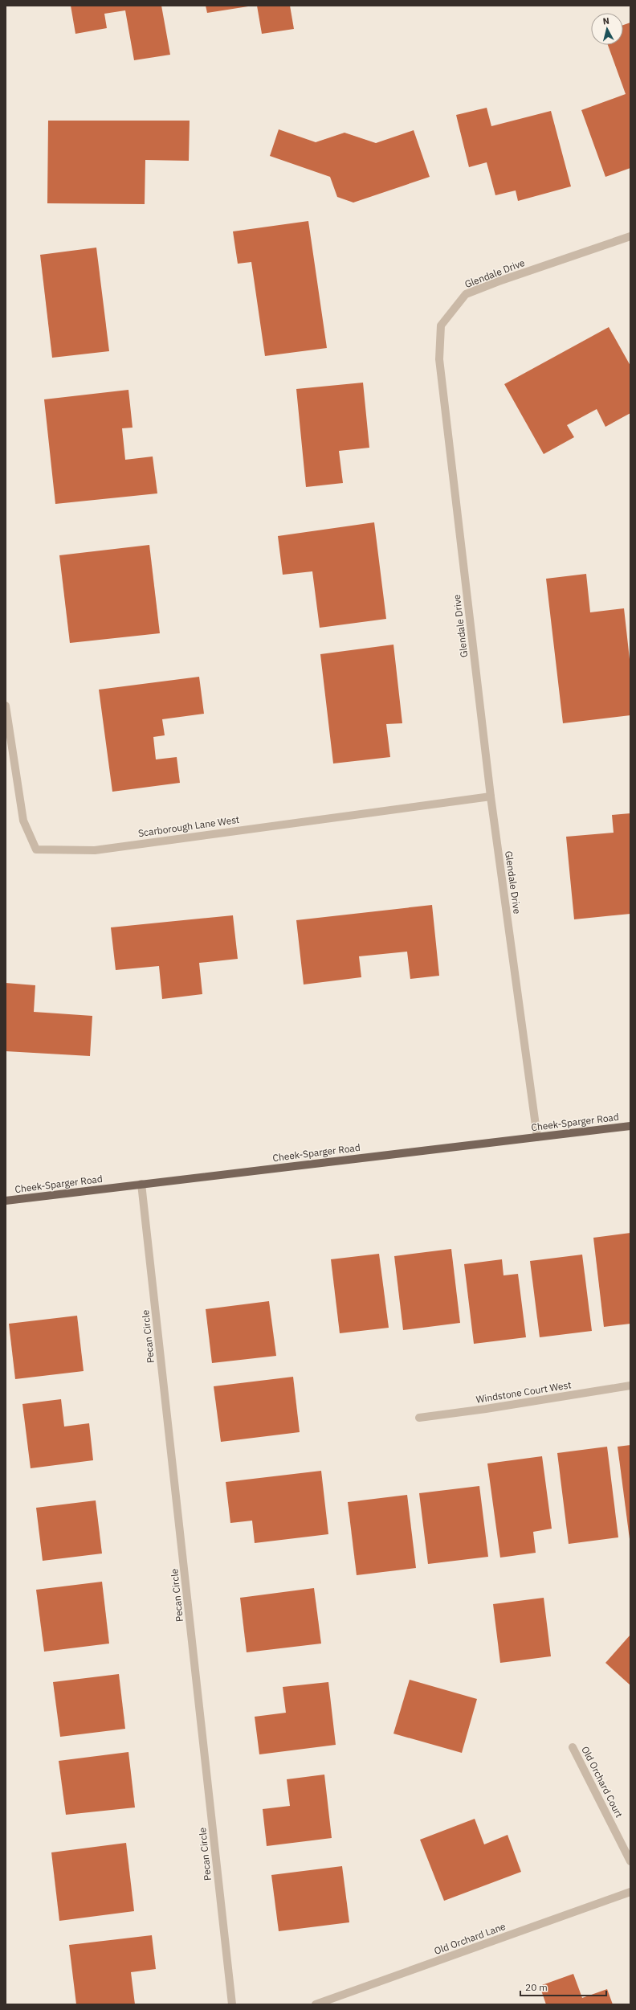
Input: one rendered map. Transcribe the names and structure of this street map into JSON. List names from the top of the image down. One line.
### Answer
{"streets":{"main road":["Cheek-Sparger Road"],"street":["Glendale Drive","Scarborough Lane West","Pecan Circle","Windstone Court West","Old Orchard Court","Old Orchard Lane"]},"crossings":[["Glendale Drive","Scarborough Lane West"],["Glendale Drive","Cheek-Sparger Road"],["Cheek-Sparger Road","Pecan Circle"]],"scale_bar":"20 m","north":"top"}
